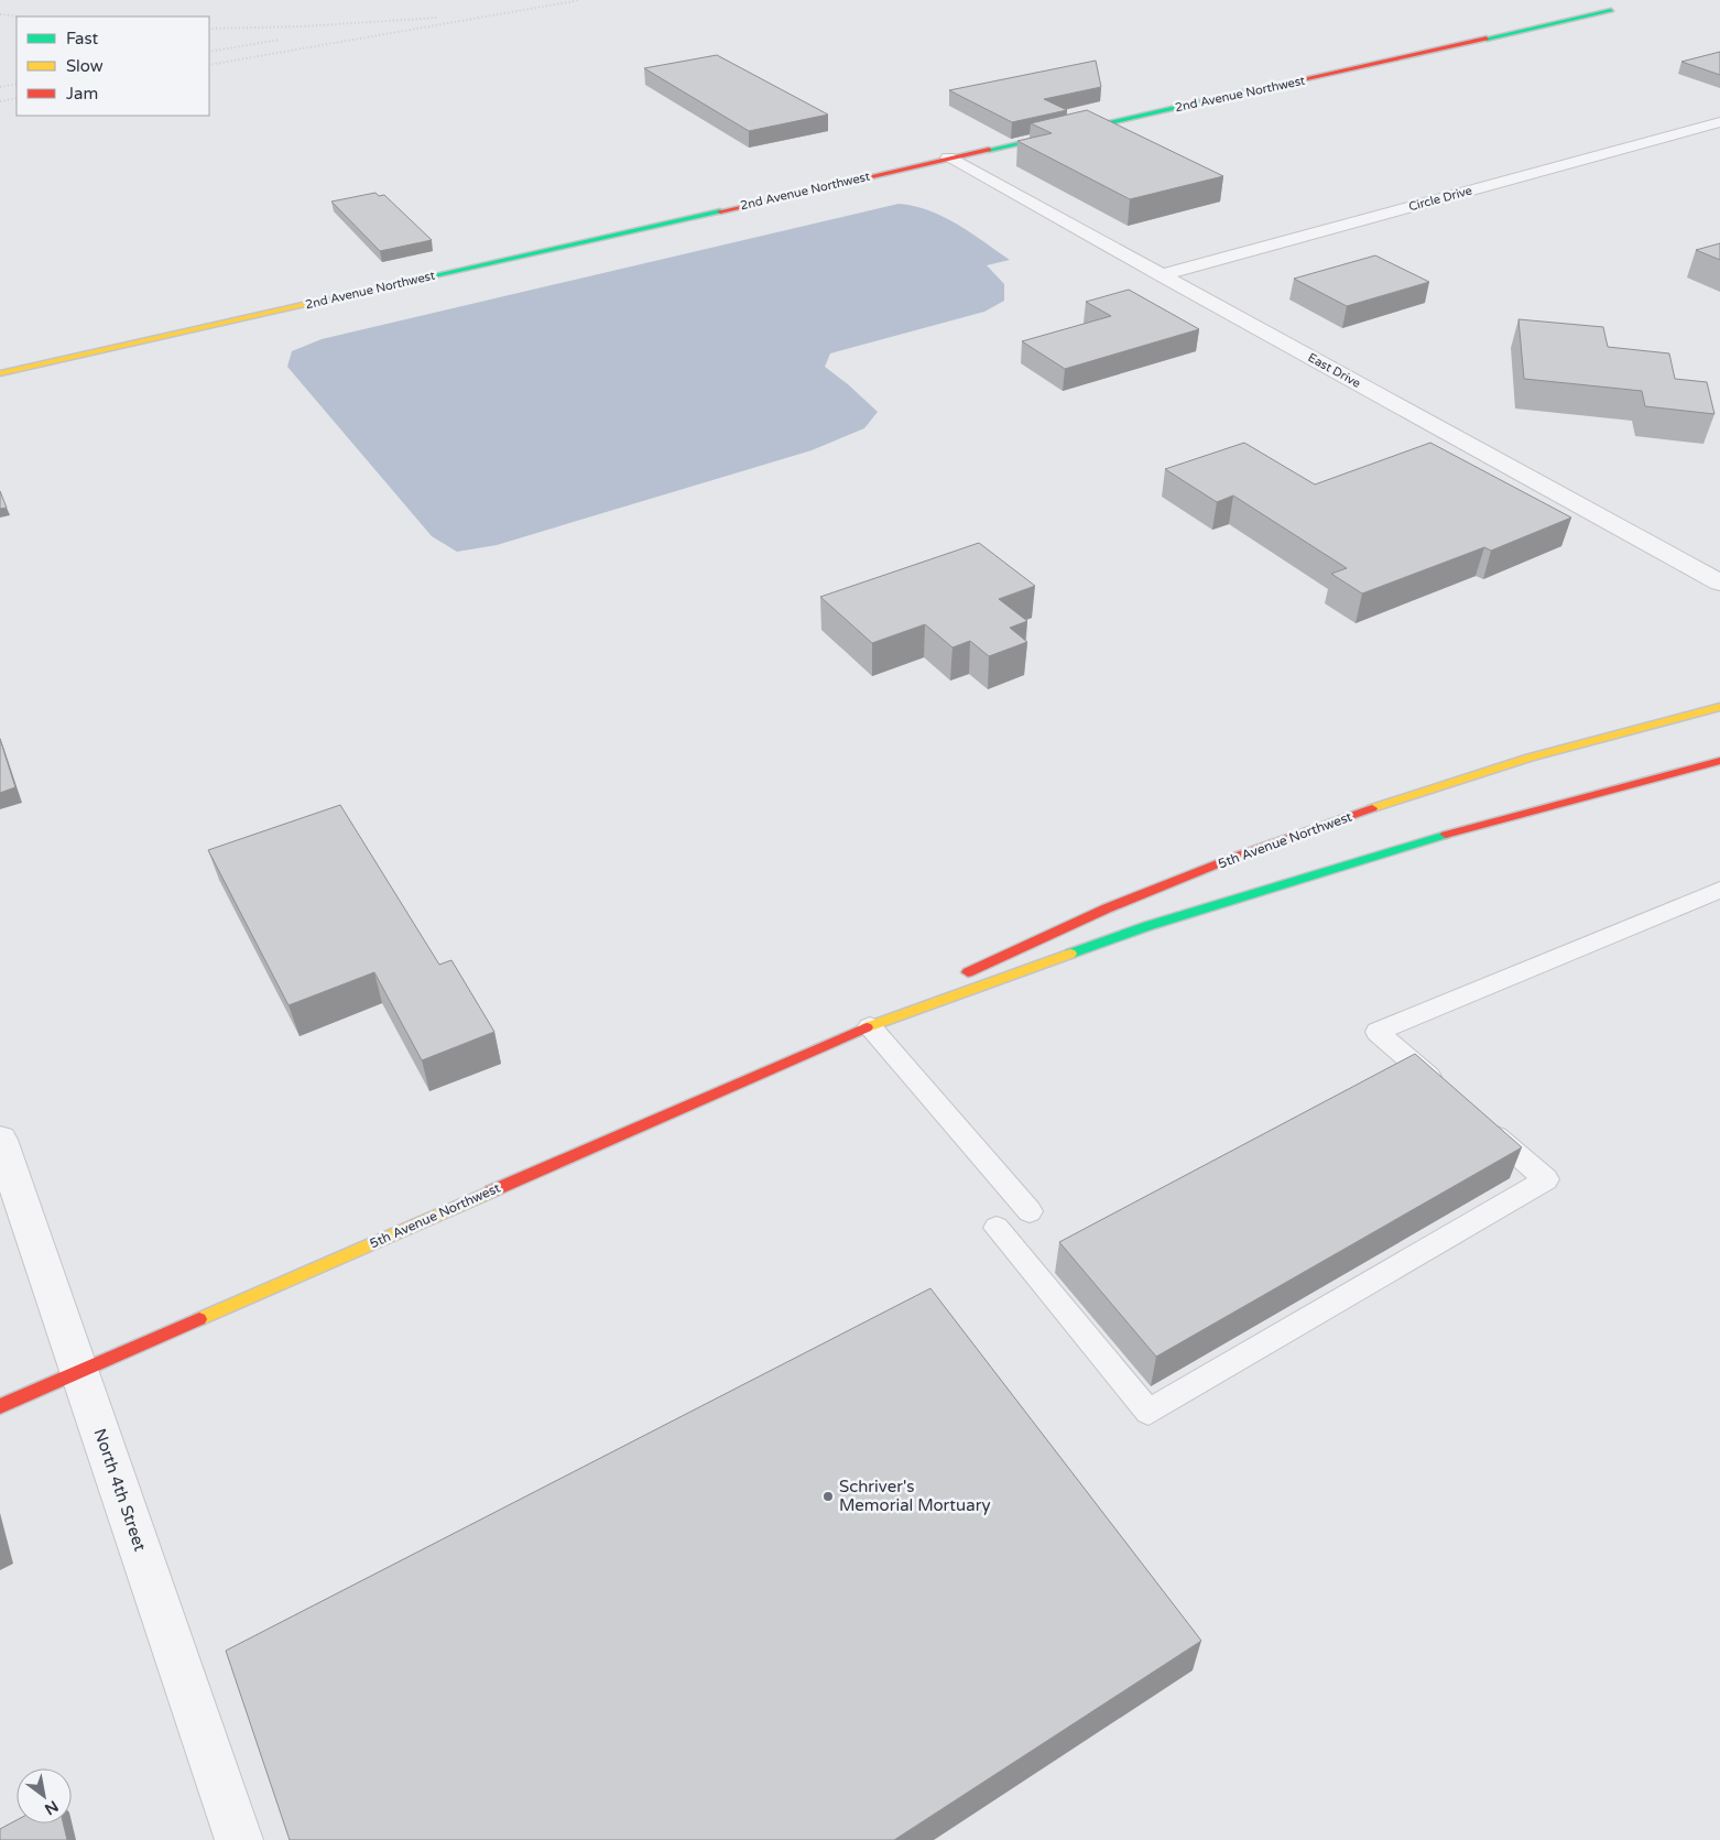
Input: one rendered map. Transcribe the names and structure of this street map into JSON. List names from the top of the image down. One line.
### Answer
{"streets":{"street":["2nd Avenue Northwest","Circle Drive","East Drive","5th Avenue Northwest","North 4th Street"]},"crossings":[["2nd Avenue Northwest","East Drive"],["Circle Drive","East Drive"],["5th Avenue Northwest","North 4th Street"]],"places":["Schriver's Memorial Mortuary"],"legend":["Fast","Slow","Jam"],"north":"bottom right"}
